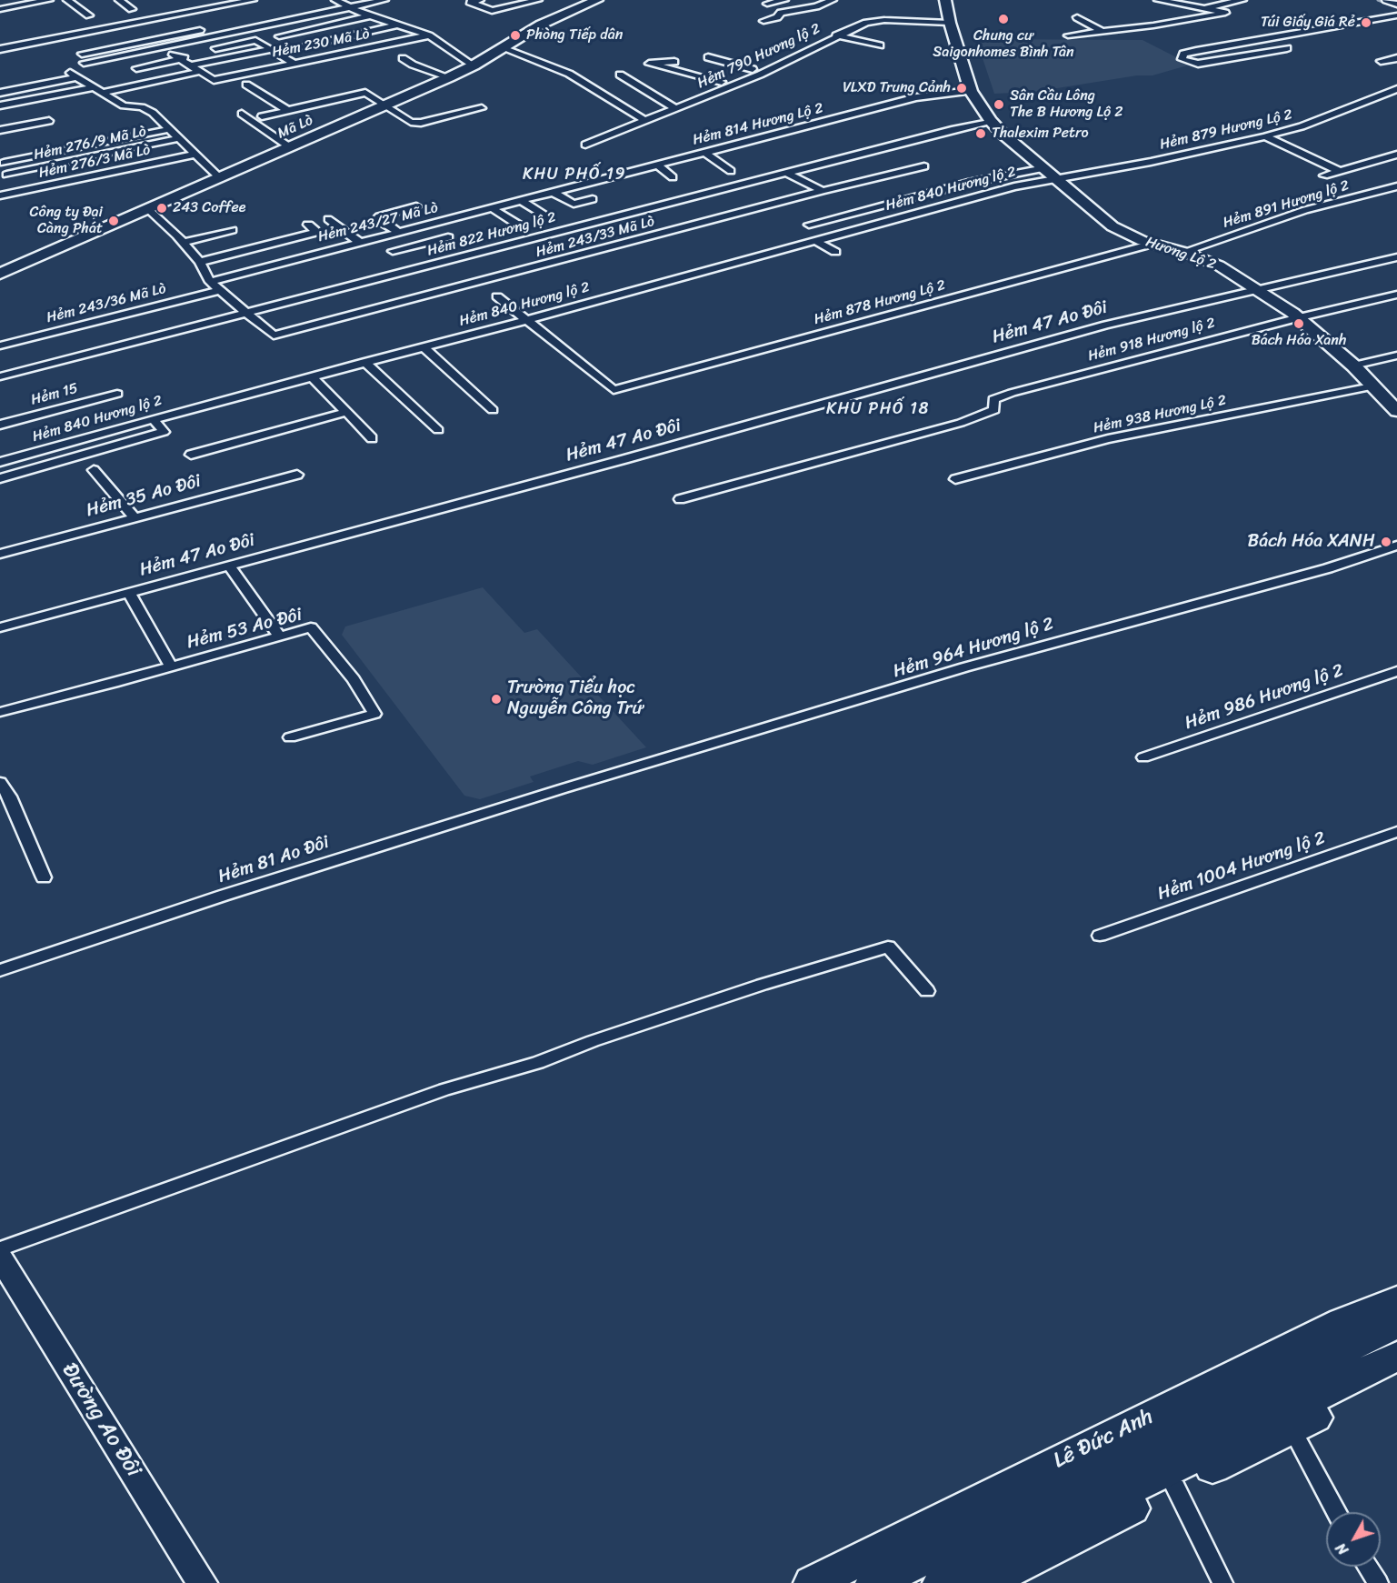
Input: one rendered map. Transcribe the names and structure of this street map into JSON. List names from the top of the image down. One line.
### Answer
{"streets":{"highway":["Lê Đức Anh"],"main road":["Mã Lò","Hương Lộ 2","Đường Ao Đôi"],"street":["Hẻm 230 Mã Lò","Hẻm 790 Hương lộ 2","Hẻm 814 Hương Lộ 2","Hẻm 879 Hương Lộ 2","Hẻm 276/9 Mã Lò","Hẻm 276/3 Mã Lò","Hẻm 840 Hương lộ 2","Hẻm 891 Hương lộ 2","Hẻm 243/27 Mã Lò","Hẻm 822 Hương lộ 2","Hẻm 243/33 Mã Lò","Hẻm 878 Hương Lộ 2","Hẻm 243/36 Mã Lò","Hẻm 47 Ao Đôi","Hẻm 918 Hương lộ 2","Hẻm 15","Hẻm 938 Hương Lộ 2","Hẻm 35 Ao Đôi","Hẻm 53 Ao Đôi","Hẻm 964 Hương lộ 2","Hẻm 986 Hương lộ 2","Hẻm 81 Ao Đôi","Hẻm 1004 Hương lộ 2"]},"crossings":[["Hẻm 814 Hương Lộ 2","Hẻm 243/27 Mã Lò"],["Hẻm 814 Hương Lộ 2","Hương Lộ 2"],["Hẻm 879 Hương Lộ 2","Hẻm 840 Hương lộ 2"],["Hẻm 879 Hương Lộ 2","Hương Lộ 2"],["Hẻm 840 Hương lộ 2","Hương Lộ 2"],["Hẻm 840 Hương lộ 2","Hẻm 878 Hương Lộ 2"],["Hẻm 891 Hương lộ 2","Hương Lộ 2"],["Hẻm 822 Hương lộ 2","Hẻm 243/33 Mã Lò"],["Hẻm 822 Hương lộ 2","Hương Lộ 2"],["Hương Lộ 2","Hẻm 878 Hương Lộ 2"],["Hương Lộ 2","Hẻm 47 Ao Đôi"],["Hương Lộ 2","Hẻm 918 Hương lộ 2"],["Hương Lộ 2","Hẻm 938 Hương Lộ 2"],["Hẻm 964 Hương lộ 2","Hẻm 81 Ao Đôi"]],"districts":["KHU PHỐ 19","KHU PHỐ 18"],"places":["Chung cư Saigonhomes Bình Tân","Túi Giấy Giá Rẻ","Phòng Tiếp dân","VLXD Trung Cảnh","Sân Cầu Lông The B Hương Lộ 2","Thalexim Petro","243 Coffee","Công ty Đại Càng Phát","Bách Hóa Xanh","Bách Hóa XANH","Trường Tiểu học Nguyễn Công Trứ"],"north":"bottom left"}
